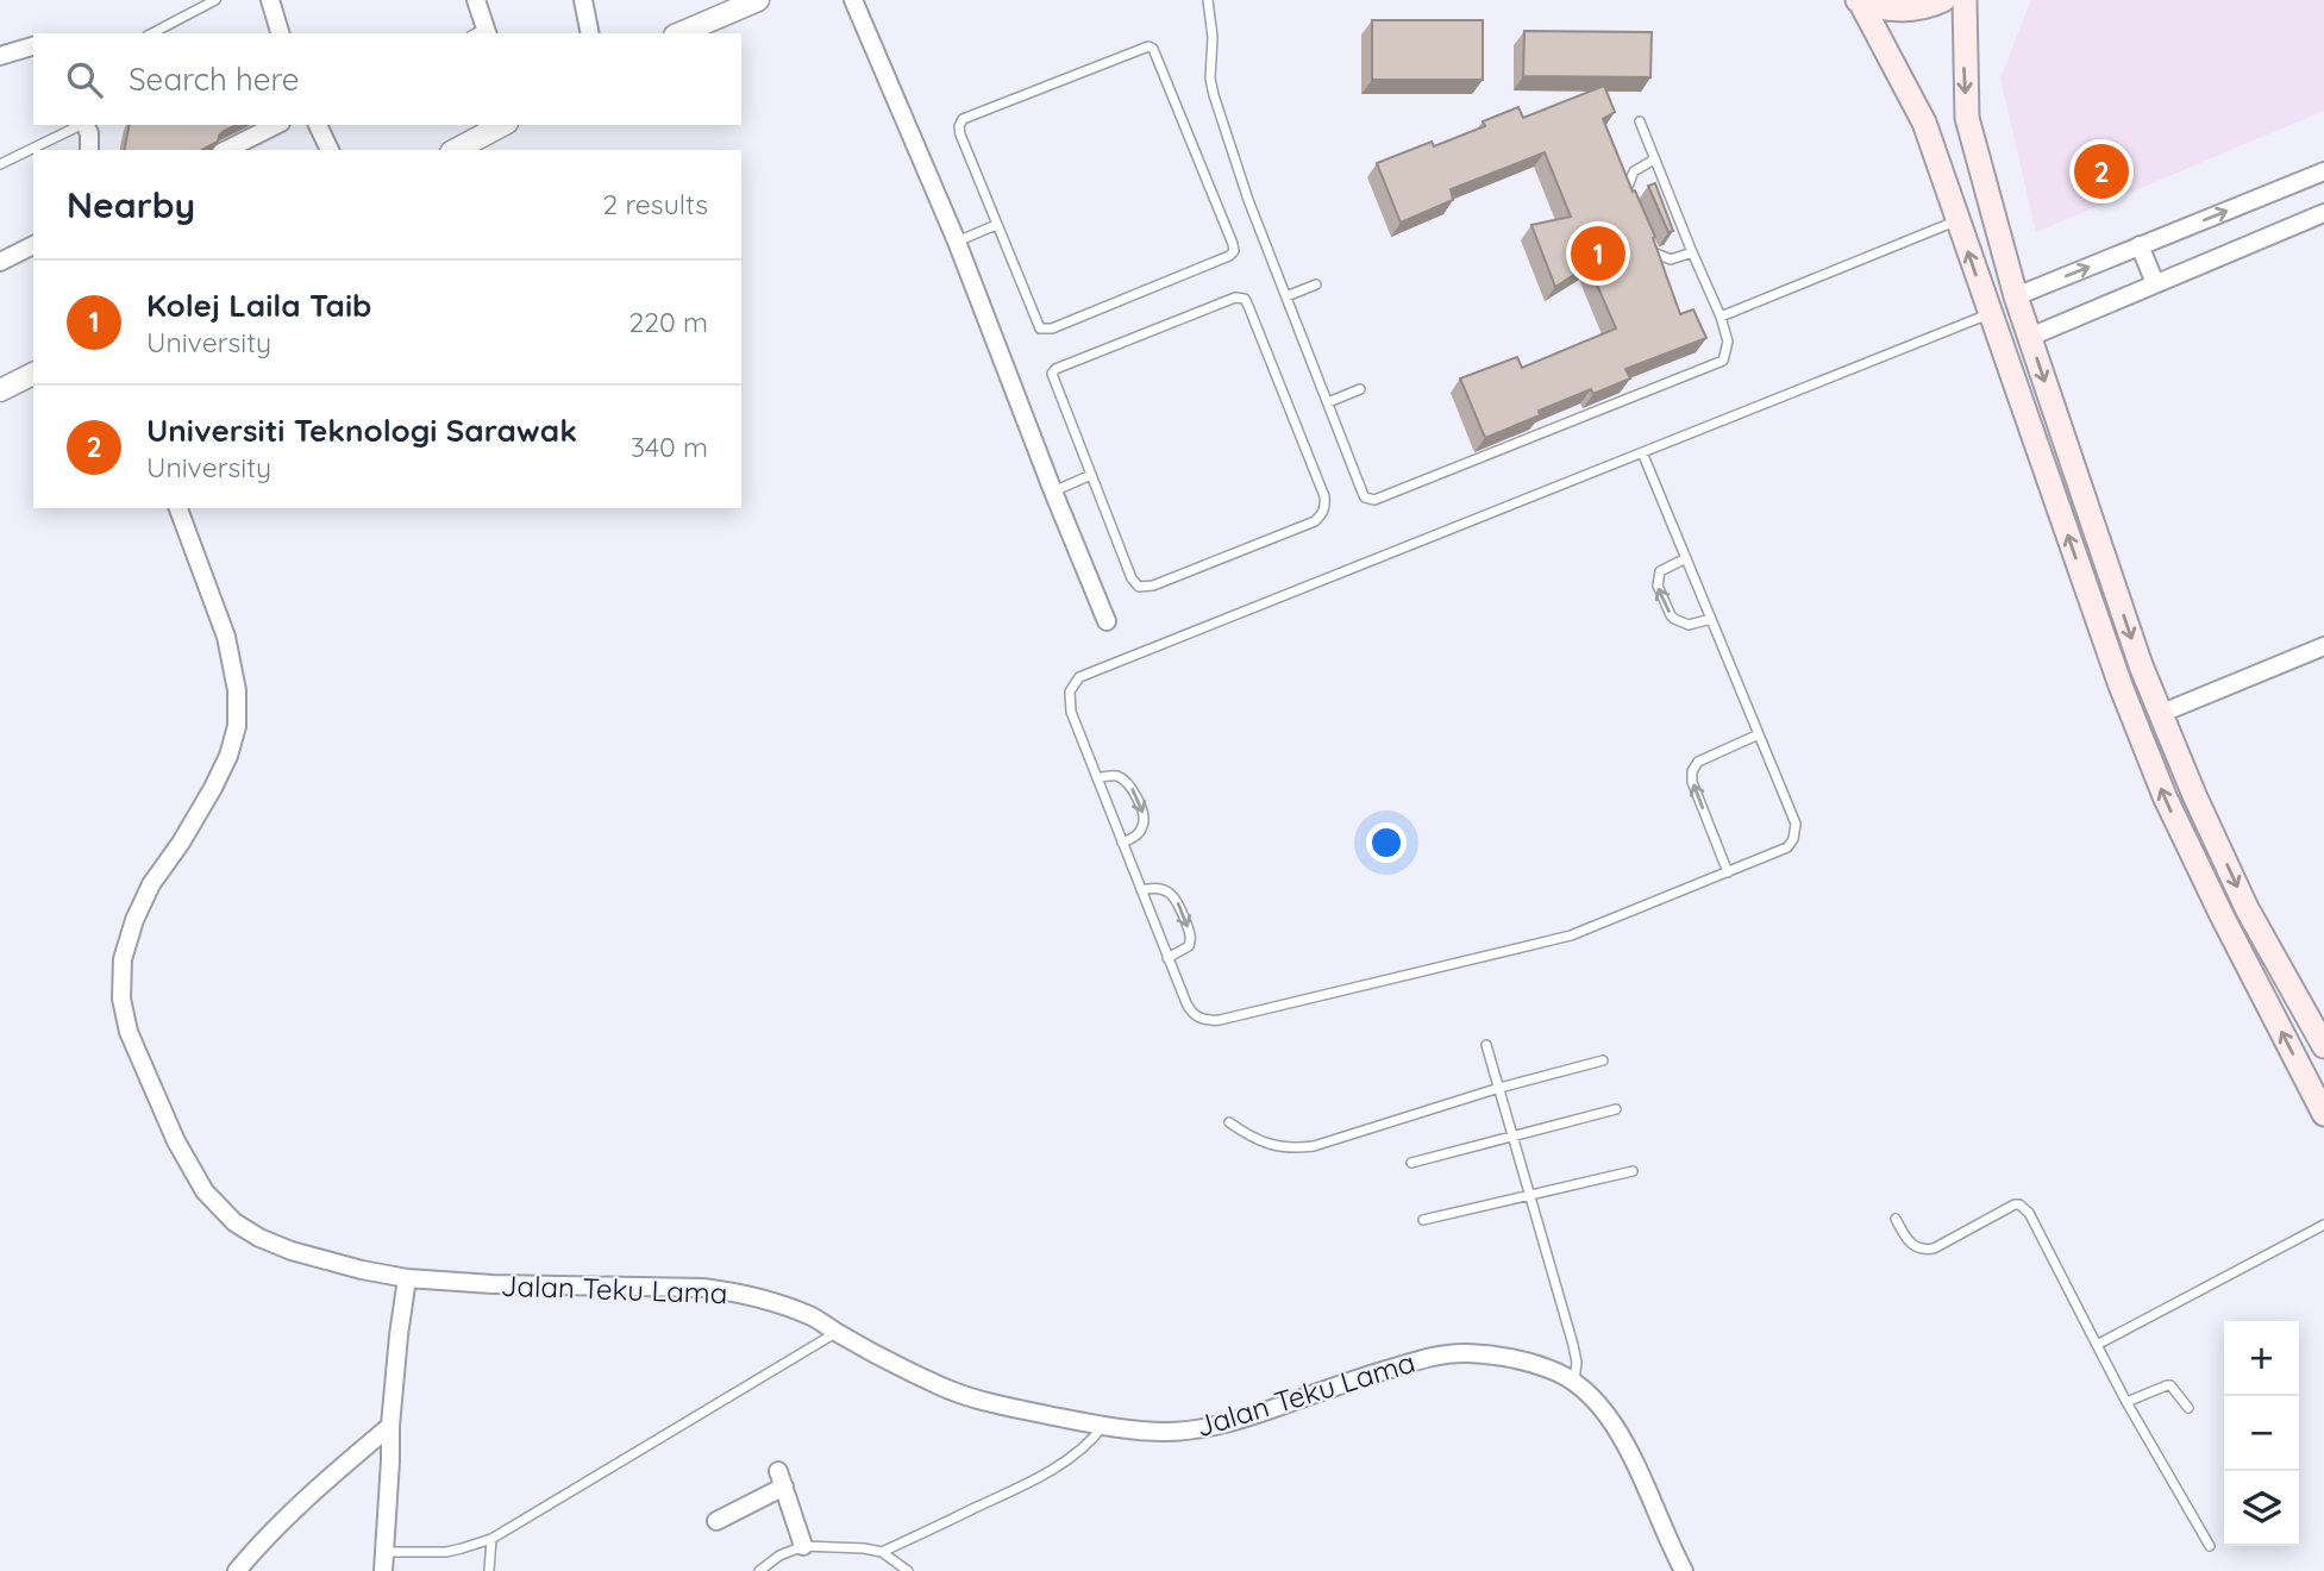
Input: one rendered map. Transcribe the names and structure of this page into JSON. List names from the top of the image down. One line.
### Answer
{"streets":{"street":["Jalan Teku Lama"]},"page":{"search":"Search here","pins":["2","1"],"heading":["Nearby","2 results"],"list":[{"mark":"1","name":"Kolej Laila Taib","note":"University","value":"220 m"},{"mark":"2","name":"Universiti Teknologi Sarawak","note":"University","value":"340 m"}],"map_buttons":["+","−"]}}
